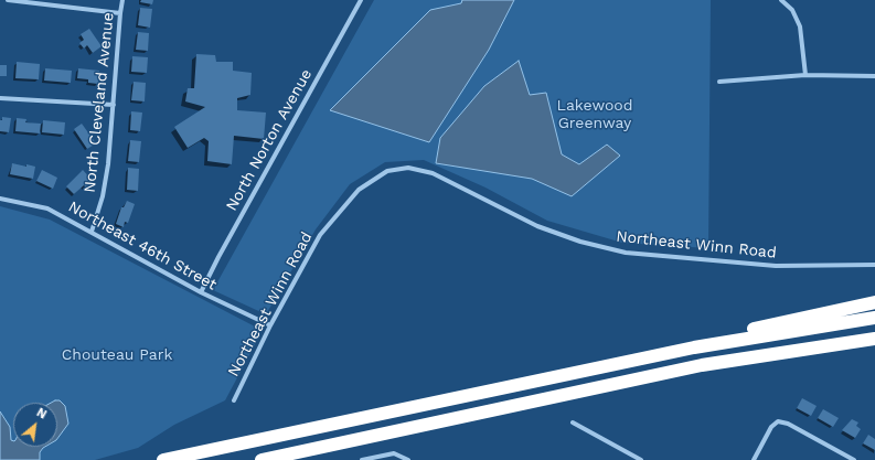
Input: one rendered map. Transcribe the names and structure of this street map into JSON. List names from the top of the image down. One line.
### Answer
{"streets":{"street":["North Cleveland Avenue","North Norton Avenue","Northeast Winn Road","Northeast 46th Street"]},"crossings":[["North Cleveland Avenue","Northeast 46th Street"],["North Norton Avenue","Northeast 46th Street"],["Northeast Winn Road","Northeast 46th Street"]],"parks":["Lakewood Greenway","Chouteau Park"],"north":"top right"}
